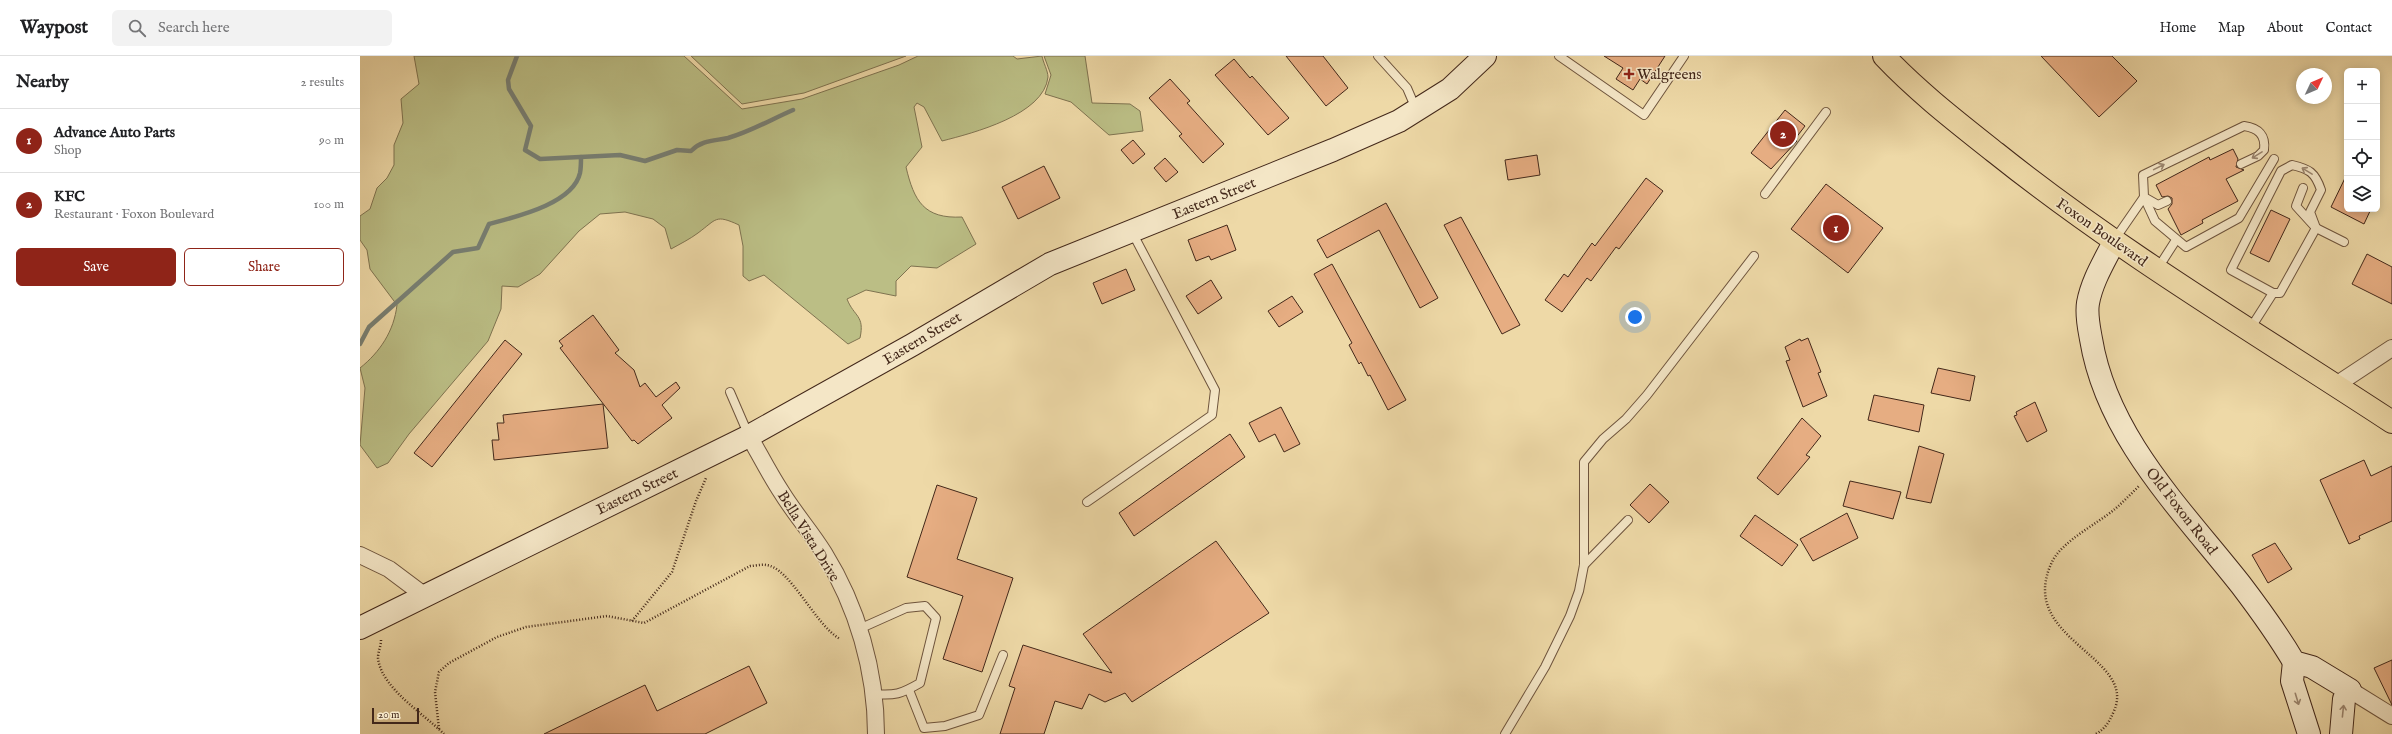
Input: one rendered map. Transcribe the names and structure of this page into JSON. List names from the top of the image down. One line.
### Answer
{"streets":{"main road":["Foxon Boulevard"],"street":["Eastern Street","Old Foxon Road","Bella Vista Drive"]},"crossings":[["Eastern Street","Bella Vista Drive"],["Foxon Boulevard","Old Foxon Road"]],"places":{"health":["Walgreens"]},"scale_bar":"20 m","north":"top right","page":{"header":"Waypost","search":"Search here","nav":["Home","Map","About","Contact"],"heading":["Nearby","2 results"],"map_buttons":["+","−"],"list":[{"mark":"1","name":"Advance Auto Parts","note":"Shop","value":"90 m"},{"mark":"2","name":"KFC","note":"Restaurant · Foxon Boulevard","value":"100 m"}],"pins":["2","1"],"buttons":["Save","Share"],"scale":"20 m"}}
